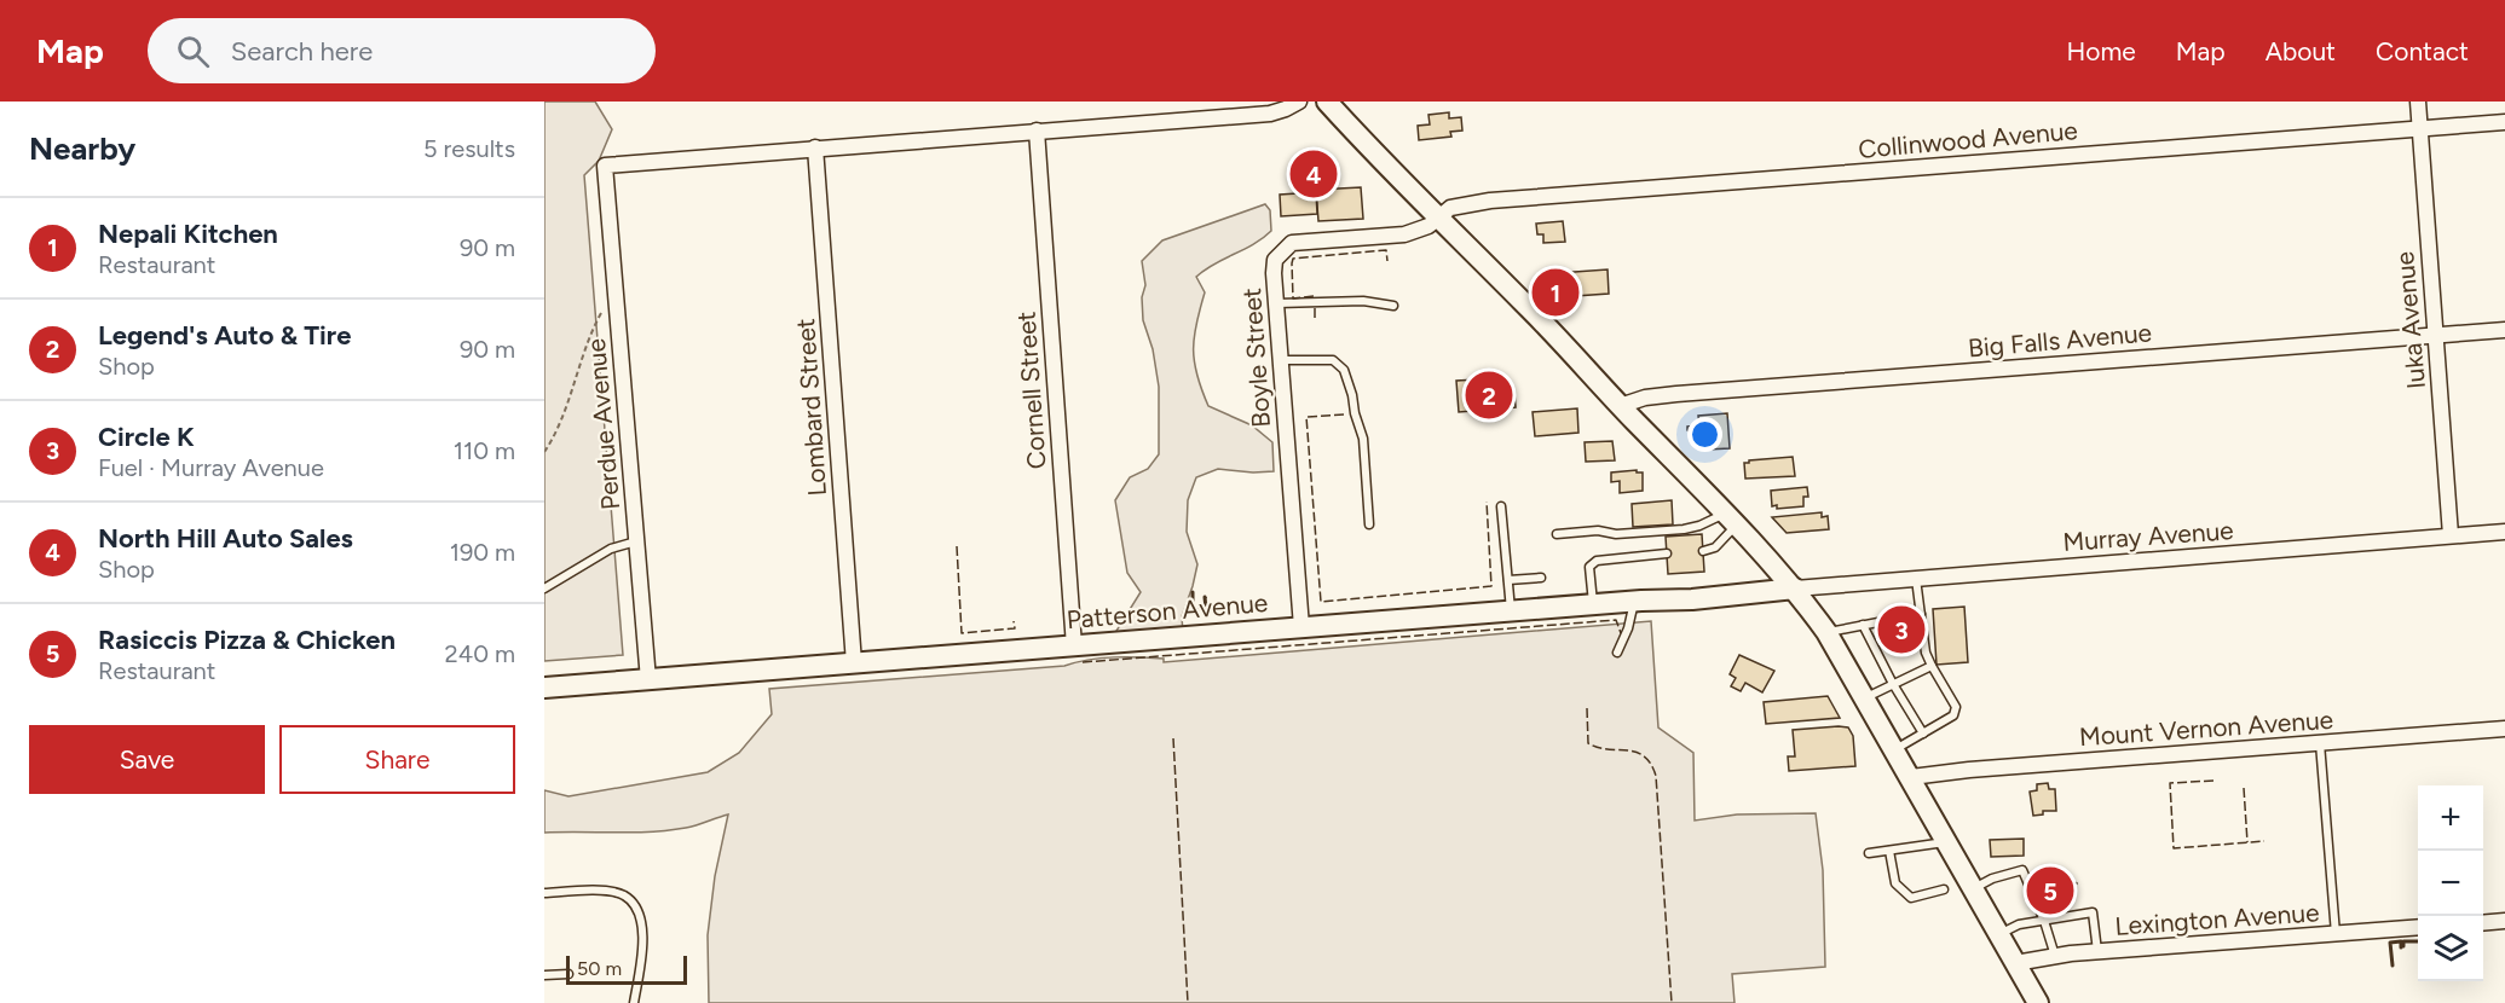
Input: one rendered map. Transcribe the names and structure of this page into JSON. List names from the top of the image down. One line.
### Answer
{"streets":{"street":["Collinwood Avenue","Iuka Avenue","Big Falls Avenue","Boyle Street","Cornell Street","Lombard Street","Perdue Avenue","Murray Avenue","Patterson Avenue","Mount Vernon Avenue","Lexington Avenue"]},"crossings":[["Collinwood Avenue","Iuka Avenue"],["Collinwood Avenue","Boyle Street"],["Iuka Avenue","Big Falls Avenue"],["Iuka Avenue","Murray Avenue"],["Boyle Street","Patterson Avenue"],["Cornell Street","Patterson Avenue"],["Lombard Street","Perdue Avenue"],["Lombard Street","Patterson Avenue"],["Perdue Avenue","Patterson Avenue"],["Murray Avenue","Patterson Avenue"]],"scale_bar":"50 m","page":{"header":"Map","search":"Search here","nav":["Home","Map","About","Contact"],"heading":["Nearby","5 results"],"pins":["4","1","2","3","5"],"list":[{"mark":"1","name":"Nepali Kitchen","note":"Restaurant","value":"90 m"},{"mark":"2","name":"Legend's Auto & Tire","note":"Shop","value":"90 m"},{"mark":"3","name":"Circle K","note":"Fuel · Murray Avenue","value":"110 m"},{"mark":"4","name":"North Hill Auto Sales","note":"Shop","value":"190 m"},{"mark":"5","name":"Rasiccis Pizza & Chicken","note":"Restaurant","value":"240 m"}],"buttons":["Save","Share"],"map_buttons":["+","−"],"scale":"50 m"}}
